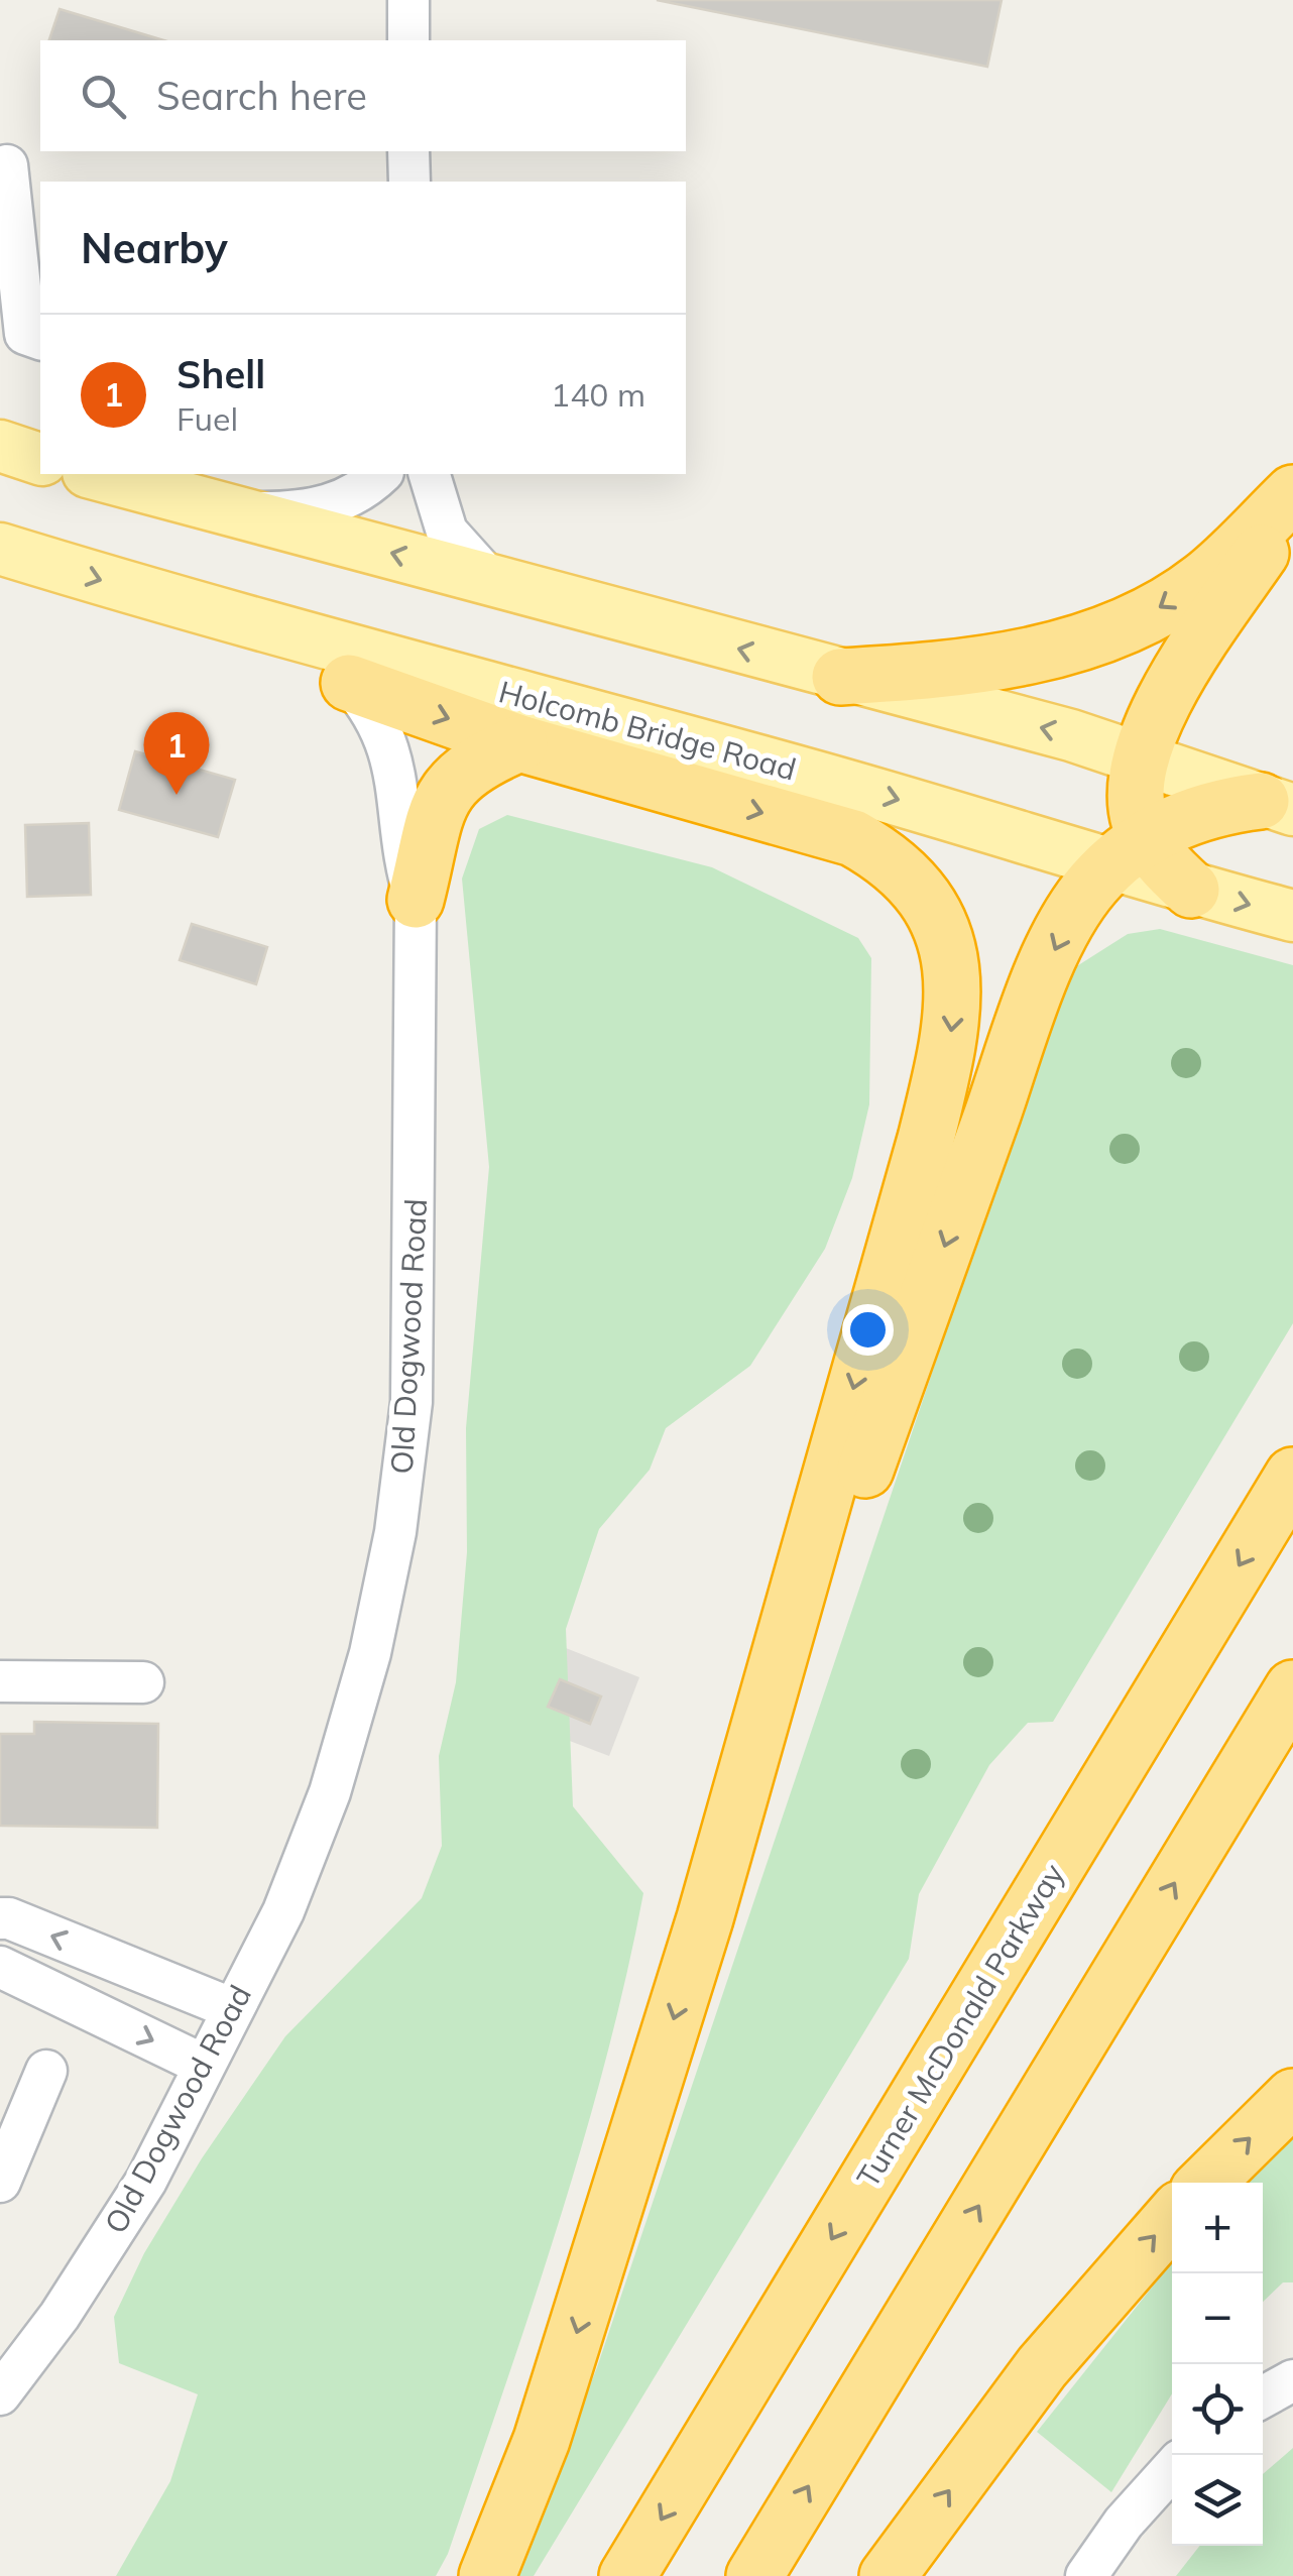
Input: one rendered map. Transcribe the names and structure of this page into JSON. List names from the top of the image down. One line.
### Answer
{"streets":{"highway":["Turner McDonald Parkway"],"main road":["Holcomb Bridge Road"],"street":["Old Dogwood Road"]},"page":{"search":"Search here","heading":"Nearby","list":[{"mark":"1","name":"Shell","note":"Fuel","value":"140 m"}],"pins":"1","map_buttons":["+","−"]}}
